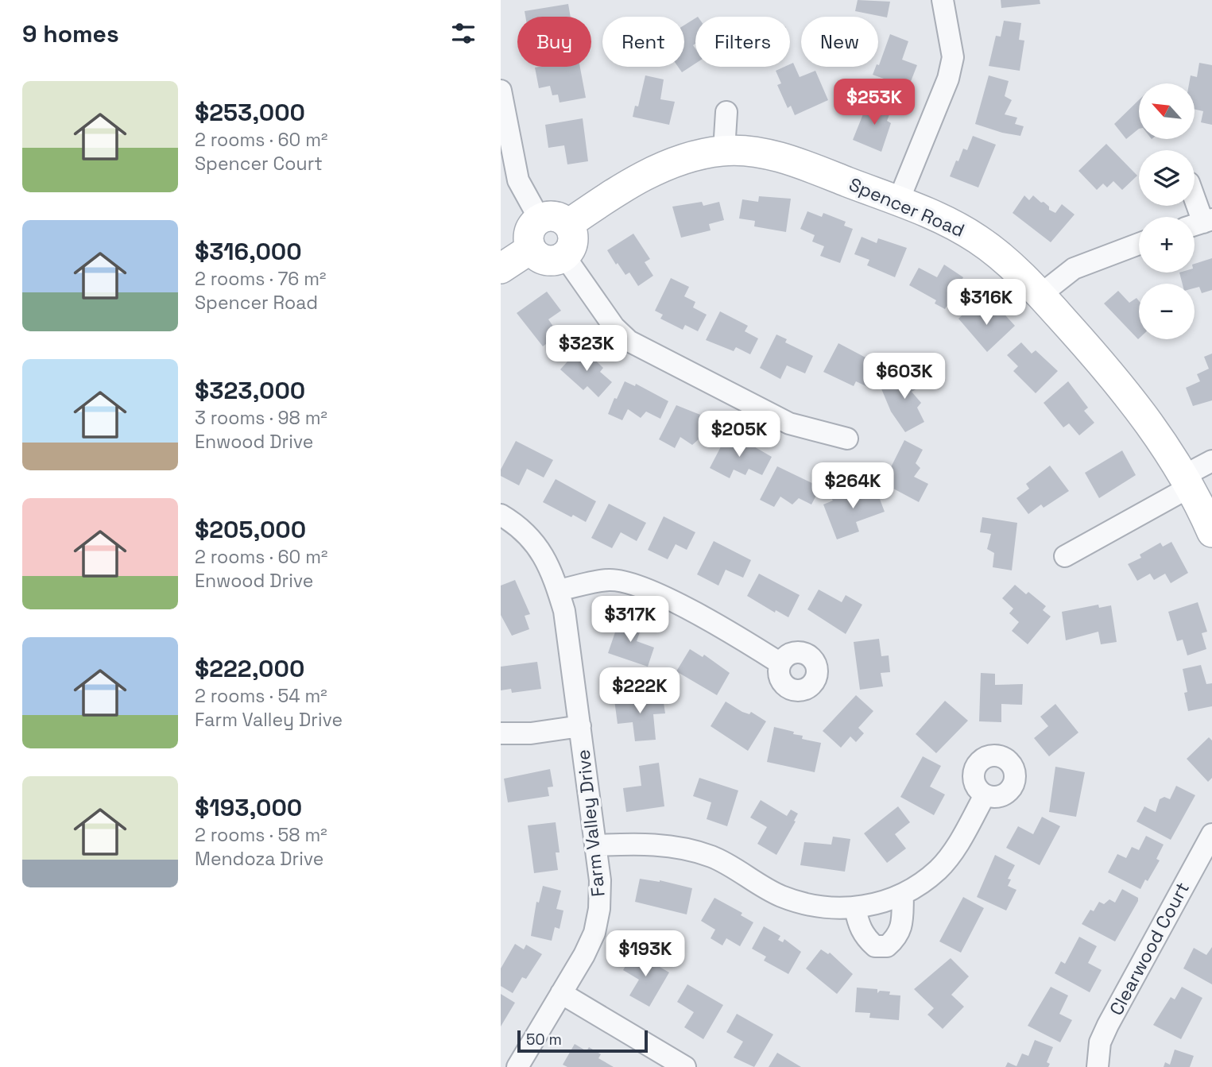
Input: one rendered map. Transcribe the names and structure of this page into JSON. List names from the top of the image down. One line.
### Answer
{"streets":{"main road":["Spencer Road"],"street":["Farm Valley Drive","Clearwood Court"]},"scale_bar":"50 m","north":"top left","page":{"heading":"9 homes","chip":["Buy","Rent","Filters","New"],"list":[{"name":"$253,000","note":"2 rooms · 60 m² · Spencer Court"},{"name":"$316,000","note":"2 rooms · 76 m² · Spencer Road"},{"name":"$323,000","note":"3 rooms · 98 m² · Enwood Drive"},{"name":"$205,000","note":"2 rooms · 60 m² · Enwood Drive"},{"name":"$222,000","note":"2 rooms · 54 m² · Farm Valley Drive"},{"name":"$193,000","note":"2 rooms · 58 m² · Mendoza Drive"}],"price":["$253K","$316K","$323K","$603K","$205K","$264K","$317K","$222K","$193K"],"map_buttons":["+","−"],"scale":"50 m"}}
